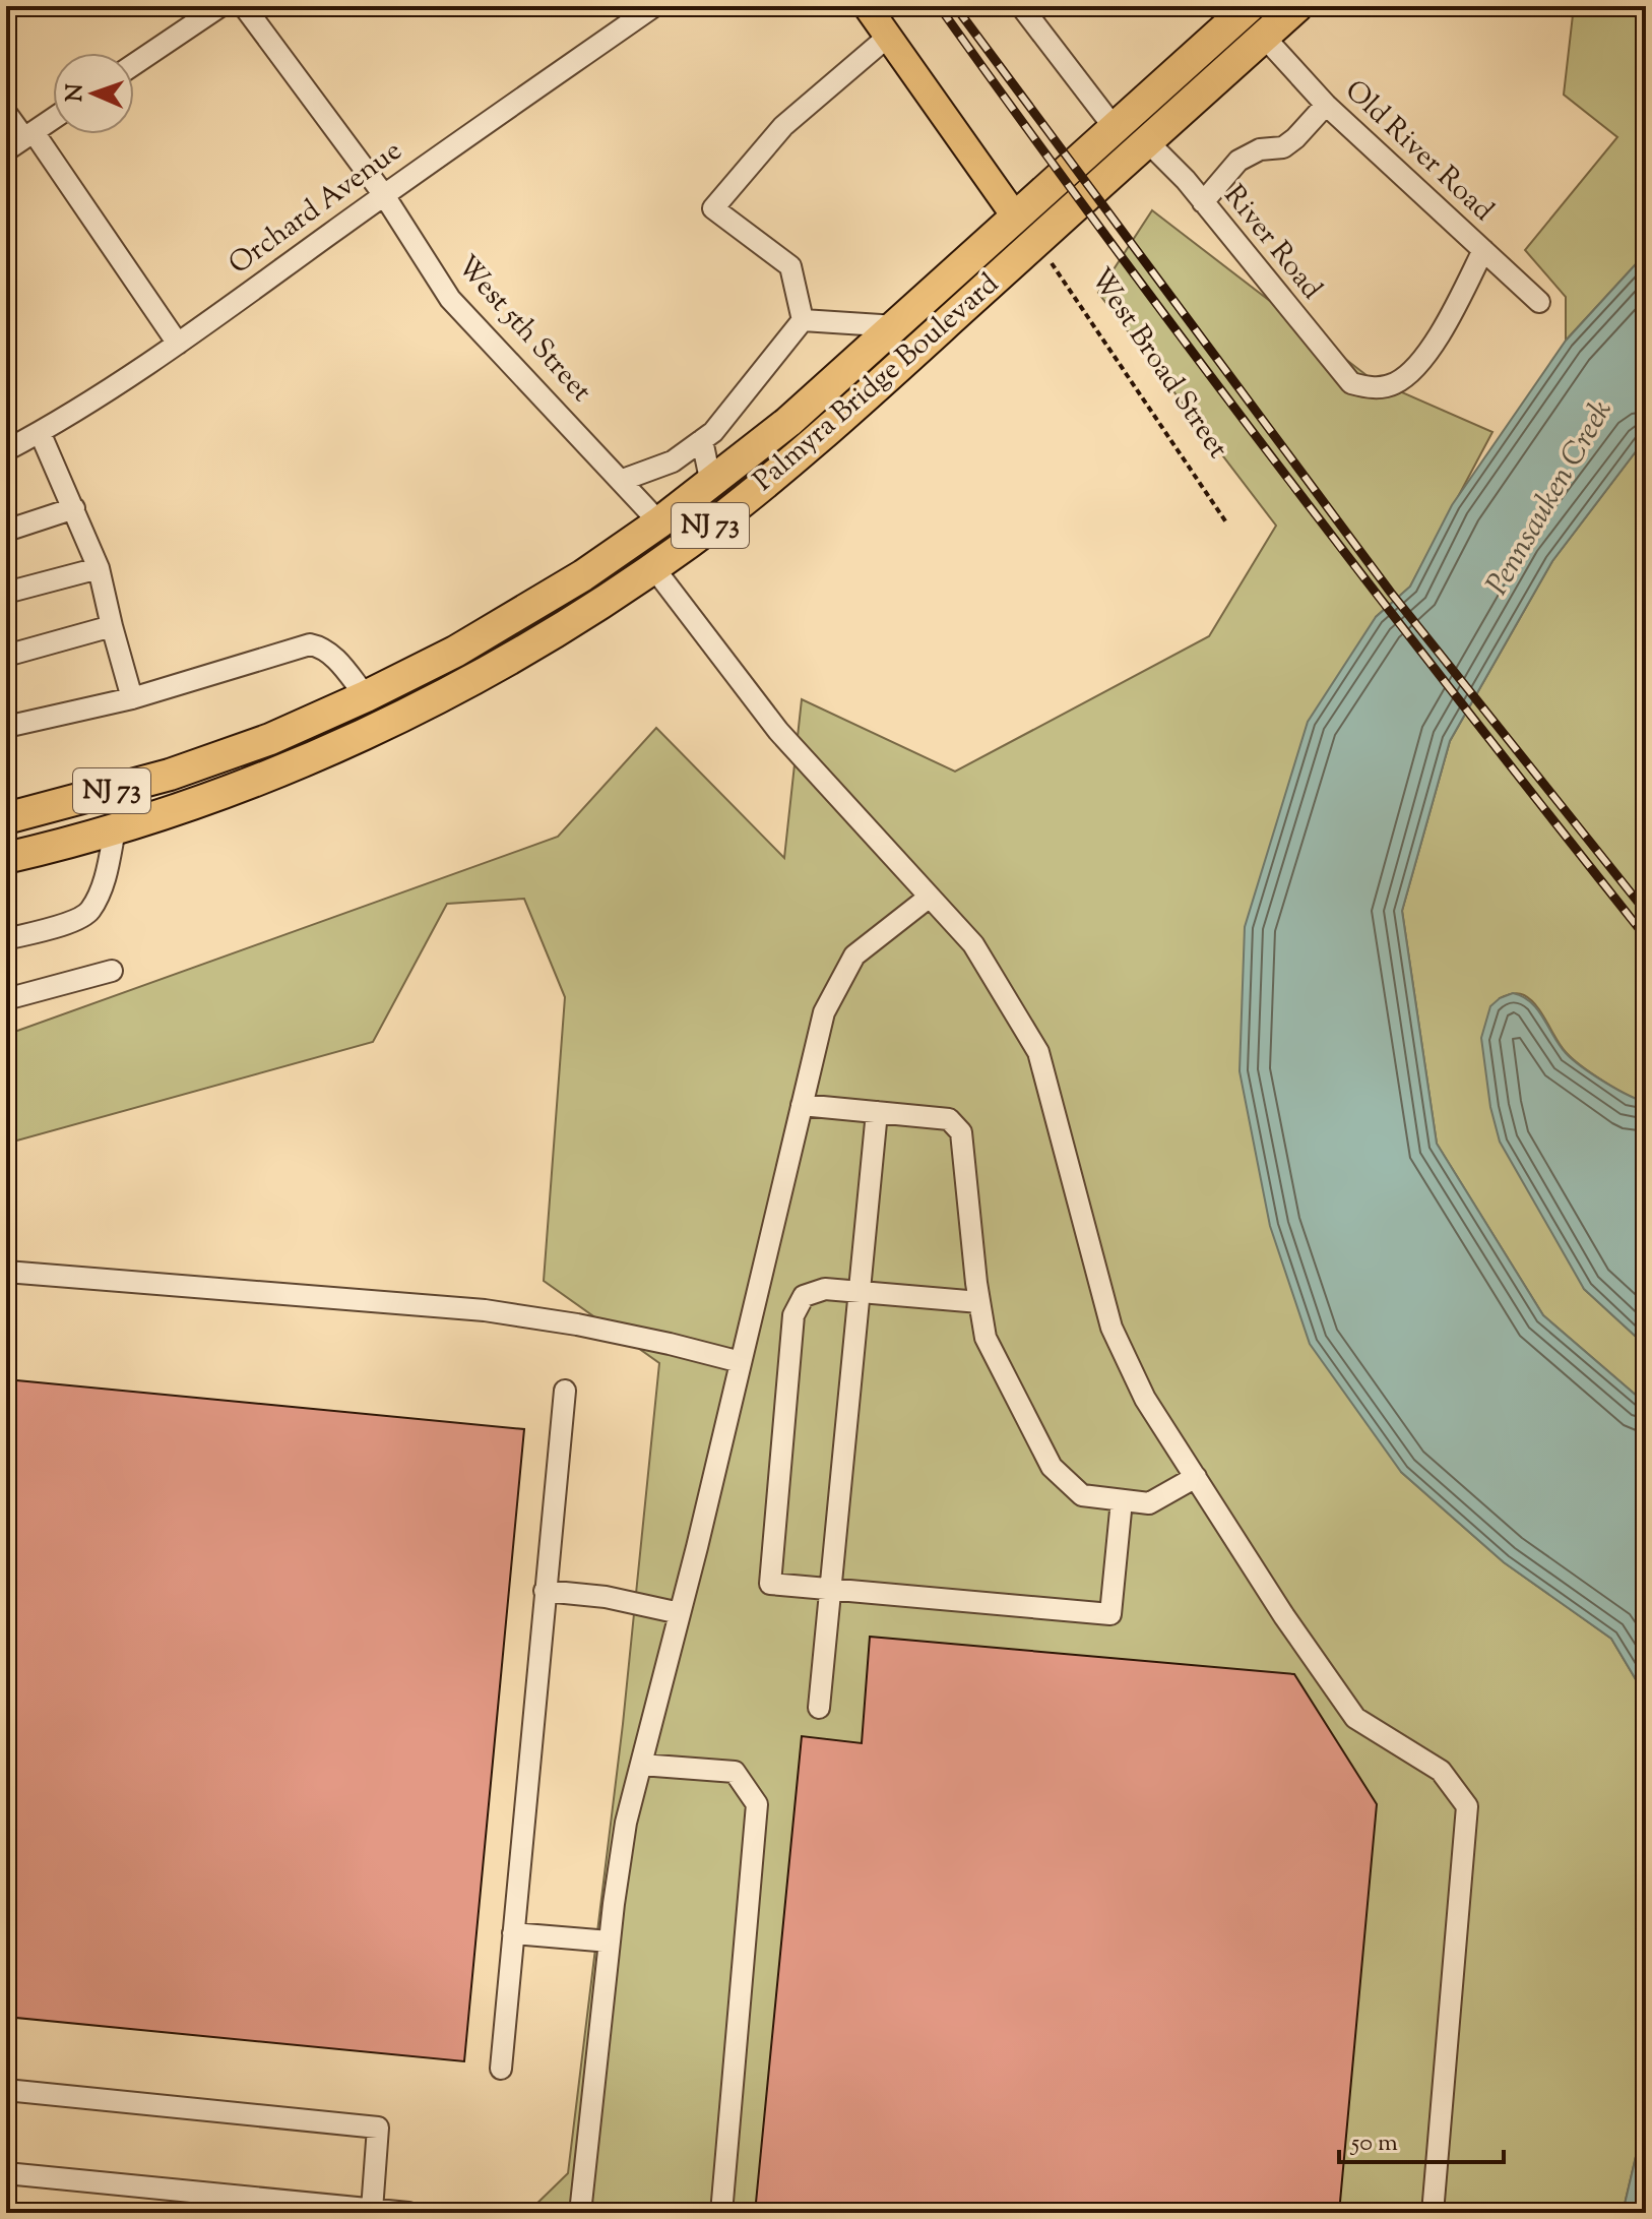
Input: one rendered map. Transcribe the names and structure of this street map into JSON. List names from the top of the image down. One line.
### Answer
{"streets":{"highway":["Palmyra Bridge Boulevard","NJ 73"],"street":["Old River Road","Orchard Avenue","River Road","West 5th Street"],"path":["West Broad Street"]},"crossings":[["Old River Road","River Road"],["Old River Road","Palmyra Bridge Boulevard"],["Orchard Avenue","West 5th Street"],["River Road","Palmyra Bridge Boulevard"],["West 5th Street","Palmyra Bridge Boulevard"],["West Broad Street","Palmyra Bridge Boulevard"]],"water":["Pennsauken Creek"],"scale_bar":"50 m","north":"left"}
